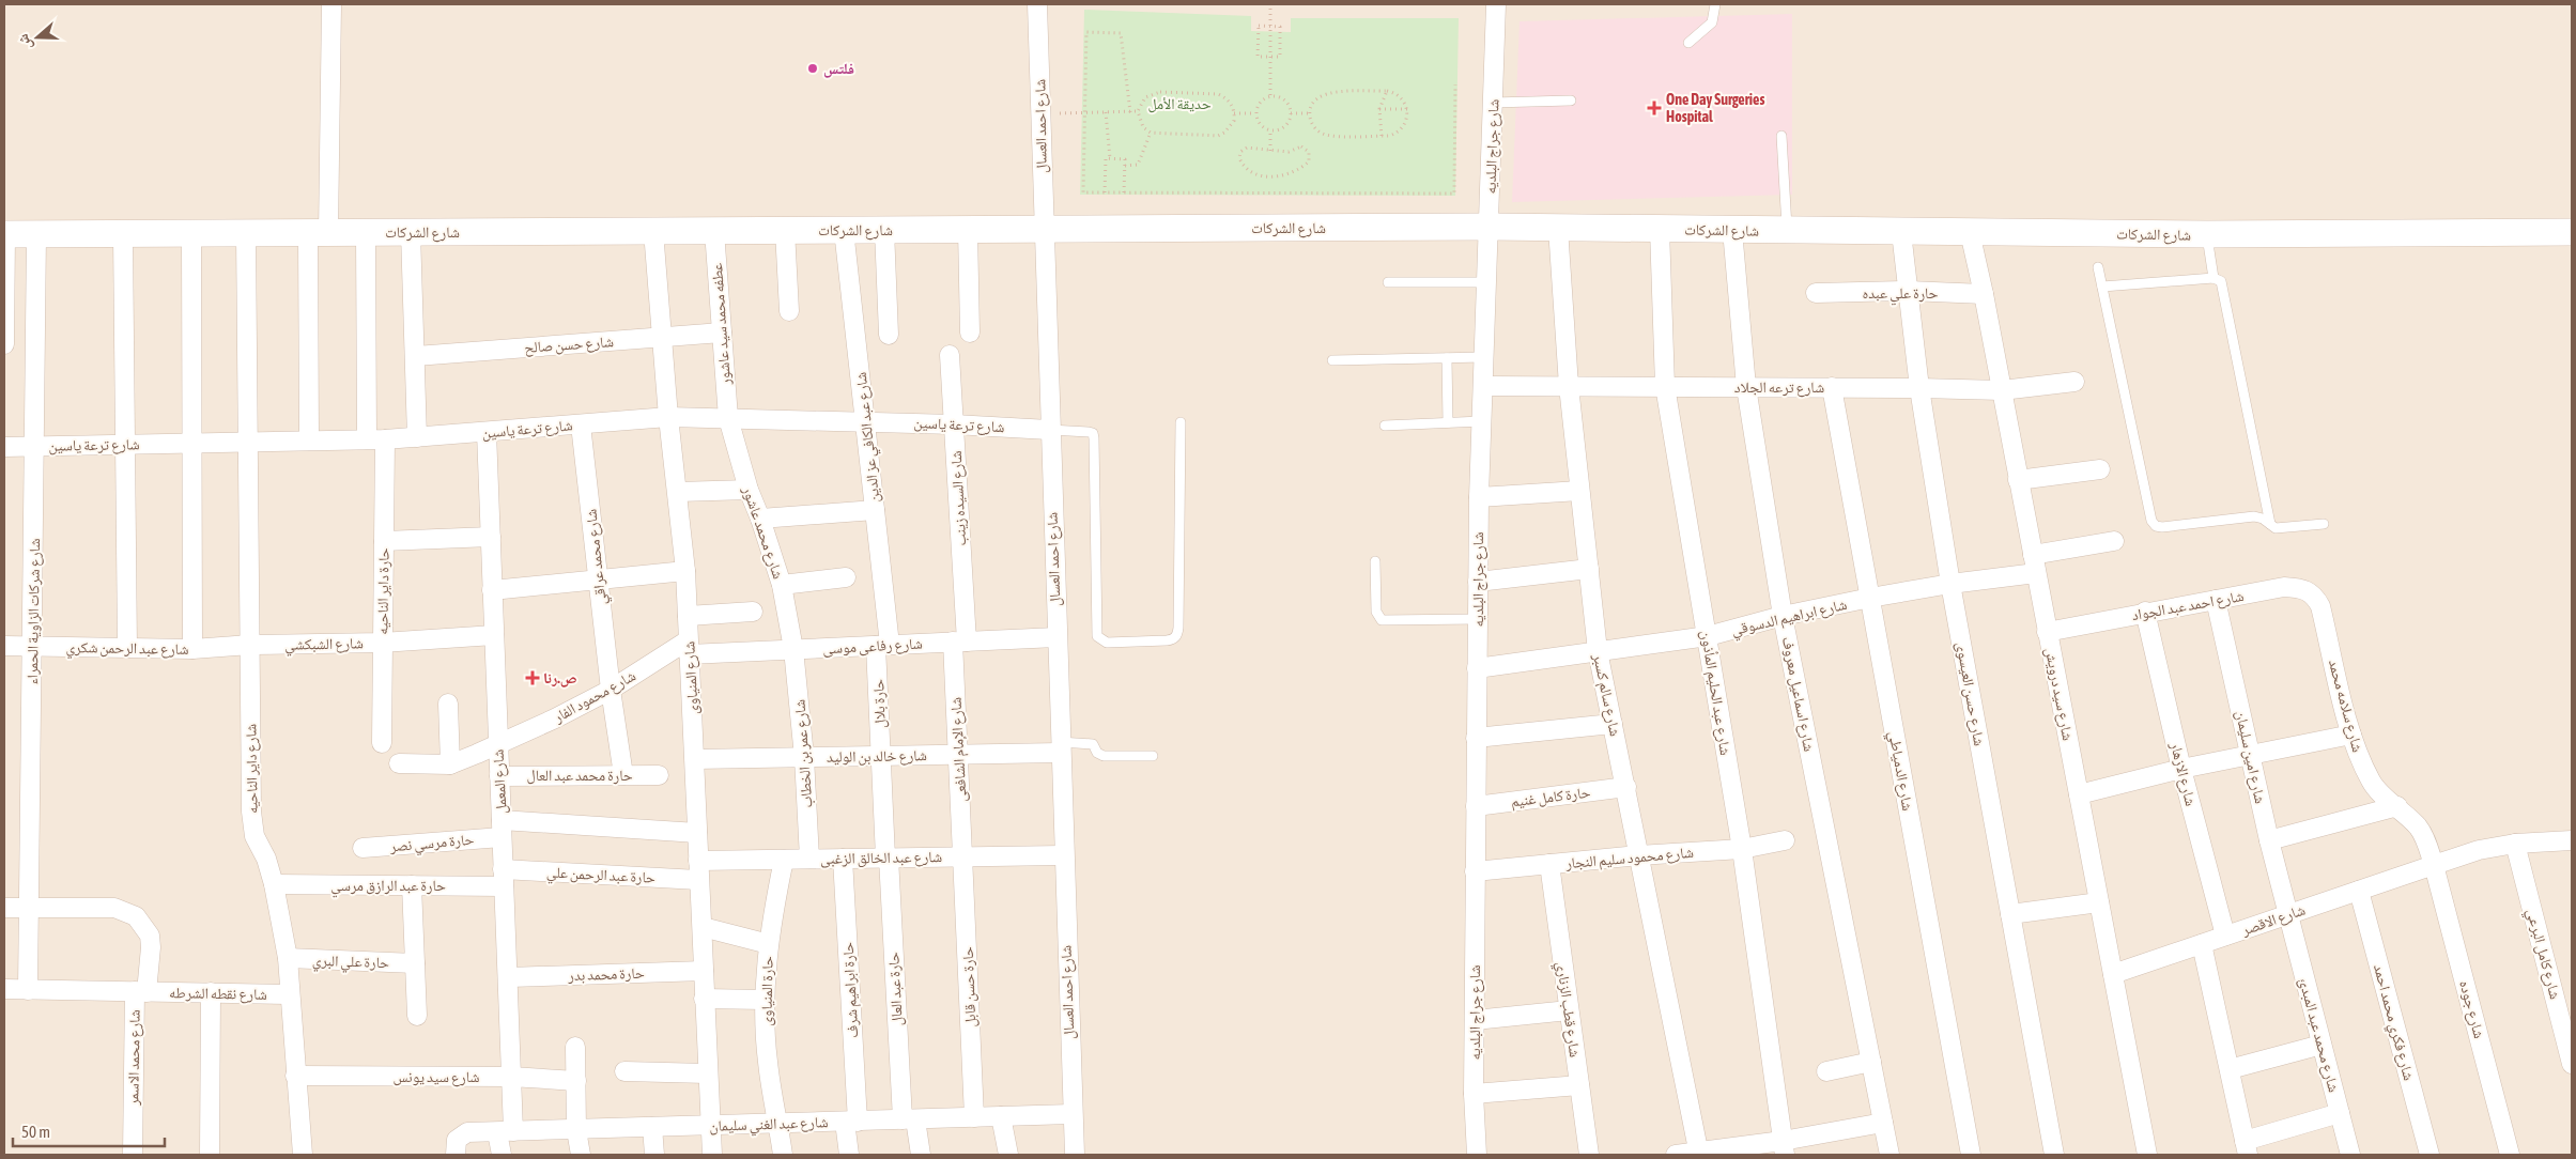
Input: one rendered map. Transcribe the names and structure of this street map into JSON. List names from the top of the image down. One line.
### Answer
{"streets":{"main road":["شارع الشركات"],"street":["شارع احمد العسال","شارع جراج البلديه","حارة علي عبده","عطفه محمد سيد عاشور","شارع حسن صالح","شارع ترعه الجلاد","شارع ترعة ياسين","شارع عبد الكافي عز الدين","شارع السيده زينب","شارع محمد عاشور","شارع محمد عراقي","حارة داير الناحيه","شارع احمد عبد الجواد","شارع شركات الزاوية الحمراء","شارع ابراهيم الدسوقي","شارع الشبكشي","شارع رفاعى موسى","شارع عبد الرحمن شكري","شارع المنياوى","شارع عبد الحليم المأذون","شارع اسماعيل معروف","شارع حسن العيسوى","شارع سيد درويش","شارع سالم كسبر","شارع محمود الفار","حارة بلال","شارع سلامه محمد","شارع الإمام الشافعى","شارع عمر بن الخطاب","شارع خالد بن الوليد","شارع امين سليمان","شارع داير الناحيه","شارع الدمياطي","شارع الازهار","حارة محمد عبد العال","شارع المعمل","حارة كامل غنيم","حارة مرسي نصر","شارع عبد الخالق الزغبى","شارع محمود سليم النجار","حارة عبد الرحمن علي","حارة عبد الرازق مرسي","شارع الاقصر","شارع كامل البرعي","حارة علي البري","حارة محمد بدر","حارة حسن قابل","حارة عبد العال","حارة ابراهيم شرف","حارة المنياوى","شارع نقطه الشرطه","شارع قطب الزناري","شارع جوده","شارع فكري محمد احمد","شارع محمد عبد المبدئ","شارع محمد الاسمر","شارع سيد يونس","شارع عبد الغني سليمان"]},"crossings":[["شارع احمد العسال","شارع الشركات"],["شارع احمد العسال","شارع ترعة ياسين"],["شارع احمد العسال","شارع رفاعى موسى"],["شارع احمد العسال","شارع خالد بن الوليد"],["شارع احمد العسال","شارع عبد الخالق الزغبى"],["شارع احمد العسال","شارع عبد الغني سليمان"],["شارع جراج البلديه","شارع الشركات"],["شارع جراج البلديه","شارع ترعه الجلاد"],["شارع جراج البلديه","شارع ابراهيم الدسوقي"],["شارع جراج البلديه","حارة كامل غنيم"],["شارع جراج البلديه","شارع محمود سليم النجار"],["شارع الشركات","عطفه محمد سيد عاشور"],["شارع الشركات","شارع عبد الكافي عز الدين"],["شارع الشركات","حارة داير الناحيه"],["شارع الشركات","شارع شركات الزاوية الحمراء"],["شارع الشركات","شارع المنياوى"],["شارع الشركات","شارع عبد الحليم المأذون"],["شارع الشركات","شارع اسماعيل معروف"],["شارع الشركات","شارع حسن العيسوى"],["شارع الشركات","شارع سيد درويش"],["شارع الشركات","شارع سالم كسبر"],["شارع الشركات","شارع داير الناحيه"],["حارة علي عبده","شارع حسن العيسوى"],["حارة علي عبده","شارع سيد درويش"],["عطفه محمد سيد عاشور","شارع حسن صالح"],["عطفه محمد سيد عاشور","شارع ترعة ياسين"],["عطفه محمد سيد عاشور","شارع محمد عاشور"],["شارع حسن صالح","شارع المنياوى"],["شارع ترعه الجلاد","شارع عبد الحليم المأذون"],["شارع ترعه الجلاد","شارع اسماعيل معروف"],["شارع ترعه الجلاد","شارع حسن العيسوى"],["شارع ترعه الجلاد","شارع سيد درويش"],["شارع ترعه الجلاد","شارع سالم كسبر"],["شارع ترعه الجلاد","شارع الدمياطي"],["شارع ترعة ياسين","شارع عبد الكافي عز الدين"],["شارع ترعة ياسين","شارع السيده زينب"],["شارع ترعة ياسين","شارع محمد عاشور"],["شارع ترعة ياسين","شارع محمد عراقي"],["شارع ترعة ياسين","حارة داير الناحيه"],["شارع ترعة ياسين","شارع شركات الزاوية الحمراء"],["شارع ترعة ياسين","شارع المنياوى"],["شارع ترعة ياسين","شارع داير الناحيه"],["شارع ترعة ياسين","شارع المعمل"],["شارع عبد الكافي عز الدين","شارع رفاعى موسى"],["شارع عبد الكافي عز الدين","حارة بلال"],["شارع السيده زينب","شارع رفاعى موسى"],["شارع السيده زينب","شارع الإمام الشافعى"],["شارع محمد عاشور","شارع رفاعى موسى"],["شارع محمد عاشور","شارع عمر بن الخطاب"],["شارع محمد عراقي","شارع محمود الفار"],["شارع محمد عراقي","حارة محمد عبد العال"],["حارة داير الناحيه","شارع الشبكشي"],["شارع احمد عبد الجواد","شارع سيد درويش"],["شارع احمد عبد الجواد","شارع سلامه محمد"],["شارع احمد عبد الجواد","شارع امين سليمان"],["شارع احمد عبد الجواد","شارع الازهار"],["شارع شركات الزاوية الحمراء","شارع عبد الرحمن شكري"],["شارع شركات الزاوية الحمراء","شارع نقطه الشرطه"],["شارع ابراهيم الدسوقي","شارع عبد الحليم المأذون"],["شارع ابراهيم الدسوقي","شارع اسماعيل معروف"],["شارع ابراهيم الدسوقي","شارع حسن العيسوى"],["شارع ابراهيم الدسوقي","شارع سيد درويش"],["شارع ابراهيم الدسوقي","شارع سالم كسبر"],["شارع ابراهيم الدسوقي","شارع الدمياطي"],["شارع الشبكشي","شارع عبد الرحمن شكري"],["شارع الشبكشي","شارع داير الناحيه"],["شارع الشبكشي","شارع المعمل"],["شارع رفاعى موسى","شارع المنياوى"],["شارع رفاعى موسى","شارع محمود الفار"],["شارع رفاعى موسى","حارة بلال"],["شارع رفاعى موسى","شارع الإمام الشافعى"],["شارع رفاعى موسى","شارع عمر بن الخطاب"],["شارع عبد الرحمن شكري","شارع داير الناحيه"],["شارع المنياوى","شارع محمود الفار"],["شارع المنياوى","شارع خالد بن الوليد"],["شارع المنياوى","حارة مرسي نصر"],["شارع المنياوى","شارع عبد الخالق الزغبى"],["شارع المنياوى","حارة عبد الرحمن علي"],["شارع المنياوى","حارة محمد بدر"],["شارع المنياوى","شارع عبد الغني سليمان"],["شارع عبد الحليم المأذون","شارع محمود سليم النجار"],["شارع سيد درويش","شارع الاقصر"],["شارع سالم كسبر","حارة كامل غنيم"],["شارع سالم كسبر","شارع محمود سليم النجار"],["شارع محمود الفار","شارع المعمل"],["حارة بلال","شارع خالد بن الوليد"],["حارة بلال","شارع عبد الخالق الزغبى"],["حارة بلال","حارة عبد العال"],["شارع سلامه محمد","شارع الاقصر"],["شارع سلامه محمد","شارع جوده"],["شارع الإمام الشافعى","شارع خالد بن الوليد"],["شارع الإمام الشافعى","شارع عبد الخالق الزغبى"],["شارع الإمام الشافعى","حارة حسن قابل"],["شارع عمر بن الخطاب","شارع خالد بن الوليد"],["شارع عمر بن الخطاب","شارع عبد الخالق الزغبى"],["شارع امين سليمان","شارع الاقصر"],["شارع امين سليمان","شارع محمد عبد المبدئ"],["شارع داير الناحيه","حارة عبد الرازق مرسي"],["شارع داير الناحيه","حارة علي البري"],["شارع داير الناحيه","شارع نقطه الشرطه"],["شارع داير الناحيه","شارع سيد يونس"],["شارع الازهار","شارع الاقصر"],["حارة محمد عبد العال","شارع المعمل"],["شارع المعمل","حارة مرسي نصر"],["شارع المعمل","حارة عبد الرحمن علي"],["شارع المعمل","حارة عبد الرازق مرسي"],["شارع المعمل","حارة محمد بدر"],["شارع المعمل","شارع سيد يونس"],["شارع المعمل","شارع عبد الغني سليمان"],["شارع عبد الخالق الزغبى","حارة عبد الرحمن علي"],["شارع عبد الخالق الزغبى","حارة حسن قابل"],["شارع عبد الخالق الزغبى","حارة عبد العال"],["شارع عبد الخالق الزغبى","حارة ابراهيم شرف"],["شارع عبد الخالق الزغبى","حارة المنياوى"],["شارع محمود سليم النجار","شارع قطب الزناري"],["حارة عبد الرحمن علي","حارة عبد الرازق مرسي"],["شارع الاقصر","شارع جوده"],["شارع الاقصر","شارع فكري محمد احمد"],["شارع الاقصر","شارع محمد عبد المبدئ"],["حارة حسن قابل","شارع عبد الغني سليمان"],["حارة عبد العال","شارع عبد الغني سليمان"],["حارة ابراهيم شرف","شارع عبد الغني سليمان"],["حارة المنياوى","شارع عبد الغني سليمان"],["شارع نقطه الشرطه","شارع محمد الاسمر"]],"parks":["حديقة الأمل"],"places":{"other":["فلتس"],"health":["One Day Surgeries Hospital","ص.رنا"]},"scale_bar":"50 m","north":"left"}
